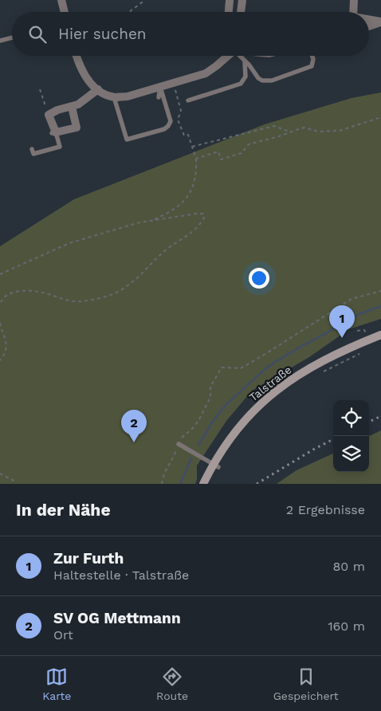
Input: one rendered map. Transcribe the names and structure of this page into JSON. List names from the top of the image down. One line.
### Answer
{"streets":{"main road":["Talstraße"]},"page":{"search":"Hier suchen","pins":["1","2"],"heading":["In der Nähe","2 Ergebnisse"],"list":[{"mark":"1","name":"Zur Furth","note":"Haltestelle · Talstraße","value":"80 m"},{"mark":"2","name":"SV OG Mettmann","note":"Ort","value":"160 m"}],"nav":["Karte","Route","Gespeichert"]}}
